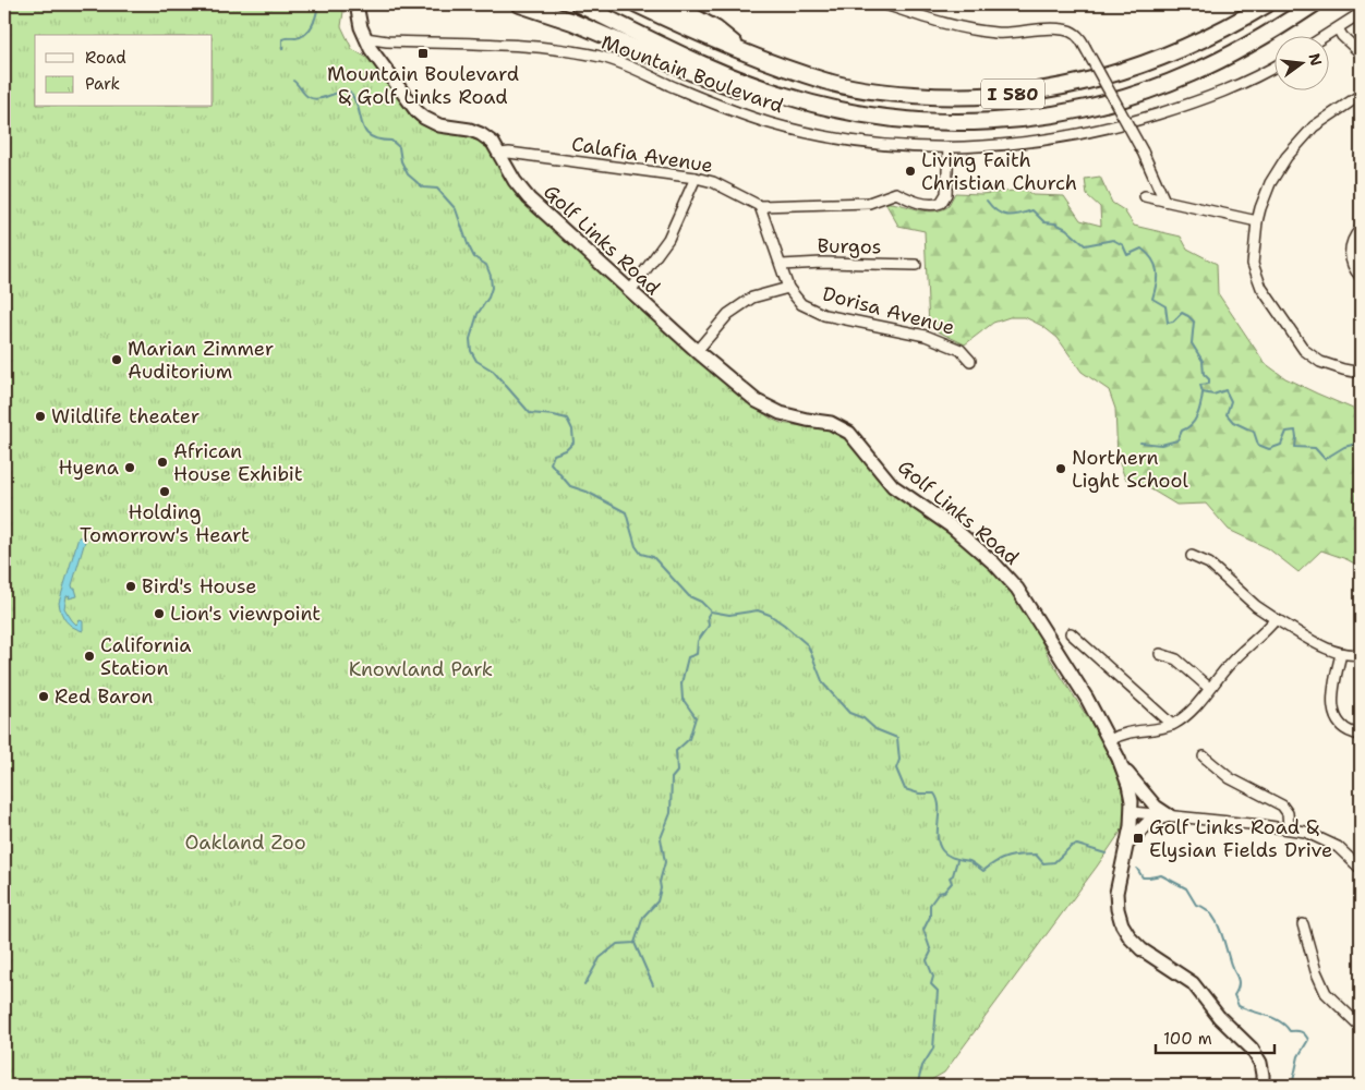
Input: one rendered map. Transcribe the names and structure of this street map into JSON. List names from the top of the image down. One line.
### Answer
{"streets":{"highway":["I 580"],"main road":["Golf Links Road"],"street":["Mountain Boulevard","Calafia Avenue","Burgos","Dorisa Avenue"]},"crossings":[["Mountain Boulevard","Golf Links Road"],["Calafia Avenue","Golf Links Road"],["Calafia Avenue","Dorisa Avenue"],["Burgos","Dorisa Avenue"]],"parks":["Knowland Park","Oakland Zoo"],"places":{"transit":["Mountain Boulevard & Golf Links Road","Golf Links Road & Elysian Fields Drive"],"other":["Living Faith Christian Church","Marian Zimmer Auditorium","Wildlife theater","African House Exhibit","Hyena","Northern Light School","Holding Tomorrow's Heart","Bird's House","Lion's viewpoint","California Station","Red Baron"]},"legend":["Road","Park"],"scale_bar":"100 m","north":"right"}
